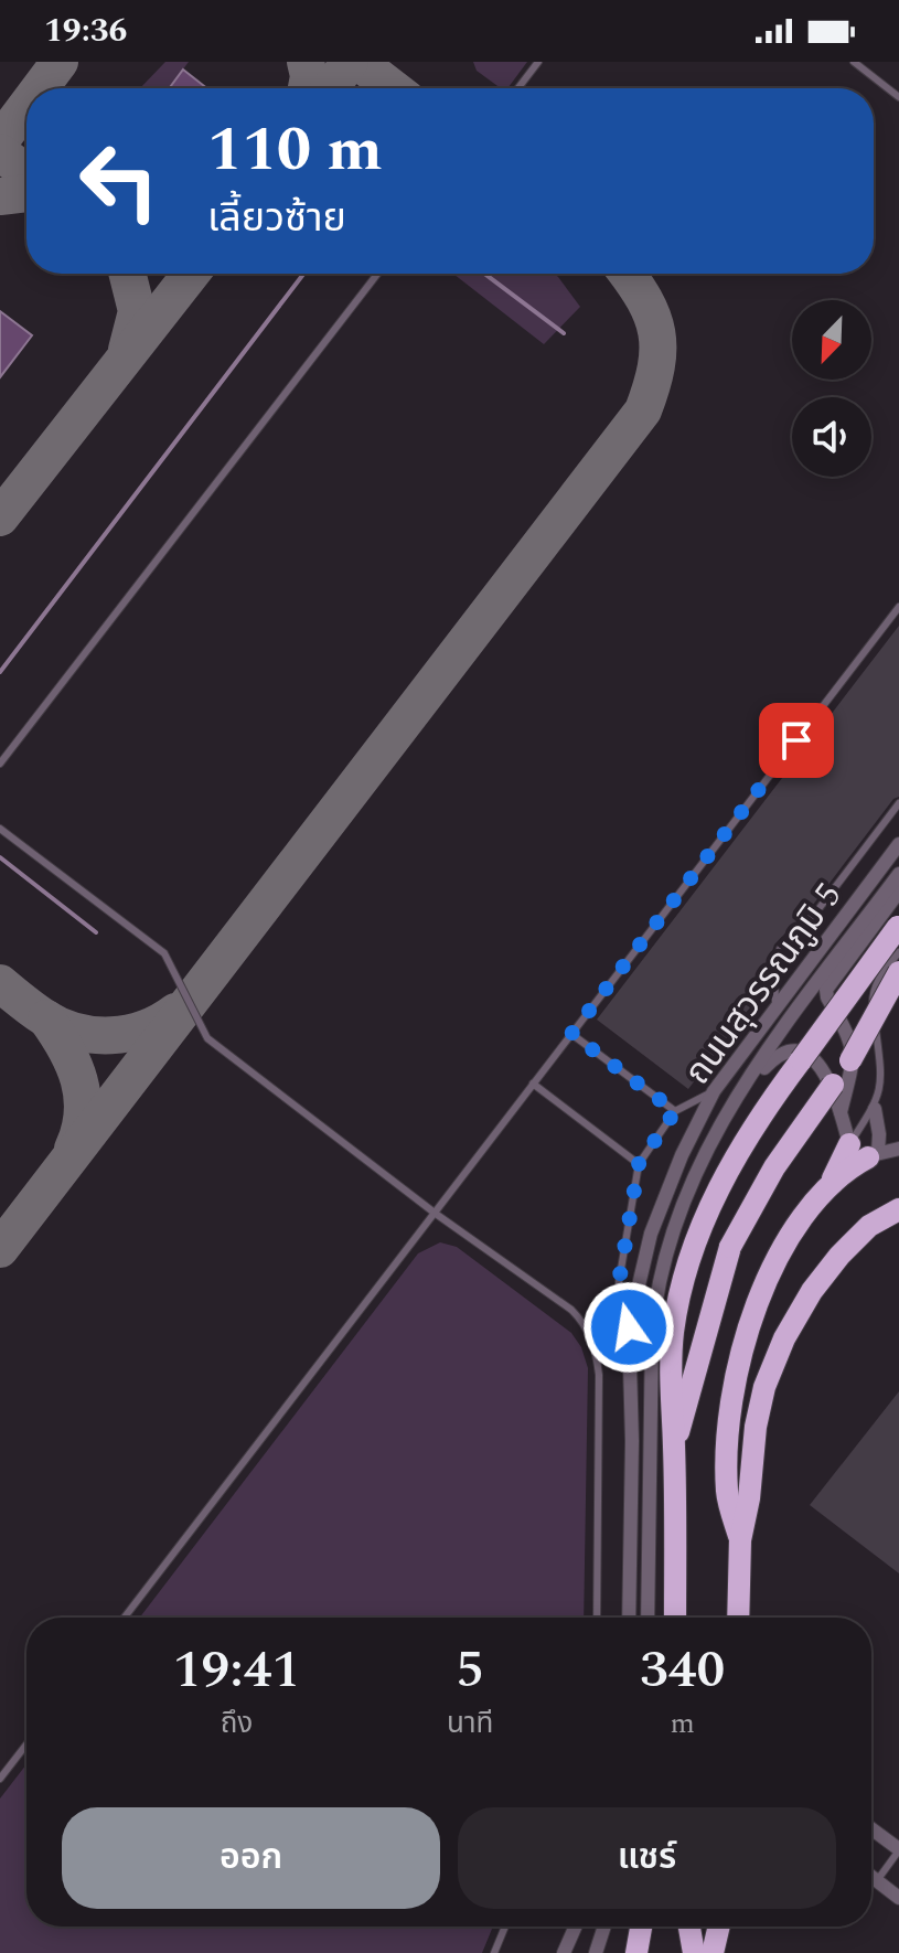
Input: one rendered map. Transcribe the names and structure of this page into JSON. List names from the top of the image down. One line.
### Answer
{"streets":{"street":["ถนนสุวรรณภูมิ 5"]},"north":"bottom left","page":{"status":"19:36","turn":["110 m","เลี้ยวซ้าย"],"eta":["19:41","ถึง","5","นาที","340","m"],"buttons":["ออก","แชร์"]}}
